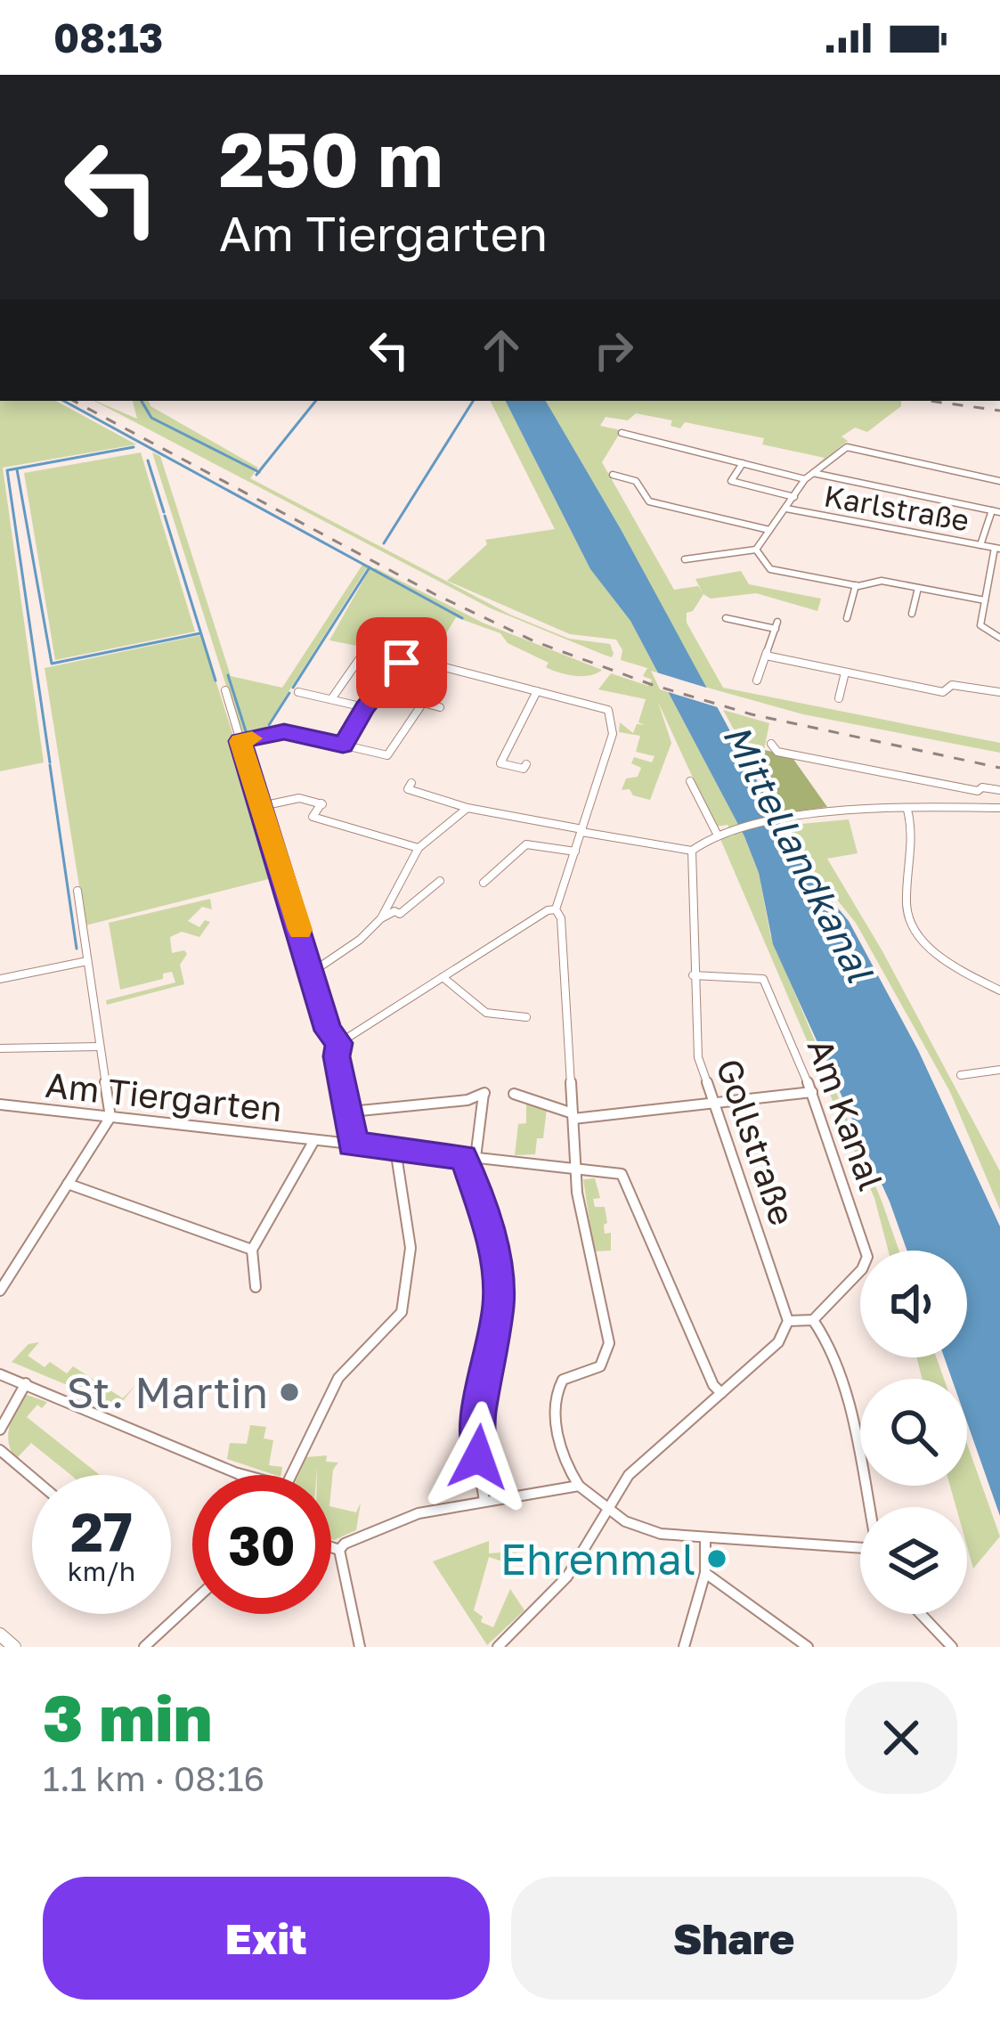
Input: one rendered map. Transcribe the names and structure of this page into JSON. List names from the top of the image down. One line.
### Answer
{"streets":{"street":["Karlstraße","Am Tiergarten","Am Kanal","Gollstraße"]},"crossings":[["Am Kanal","Gollstraße"]],"water":["Mittellandkanal"],"places":["St. Martin","Ehrenmal"],"page":{"status":"08:13","turn":["250 m","Am Tiergarten"],"speed":"27 km/h","limit":"30","heading":["3 min","1.1 km · 08:16"],"buttons":["Exit","Share"]}}
